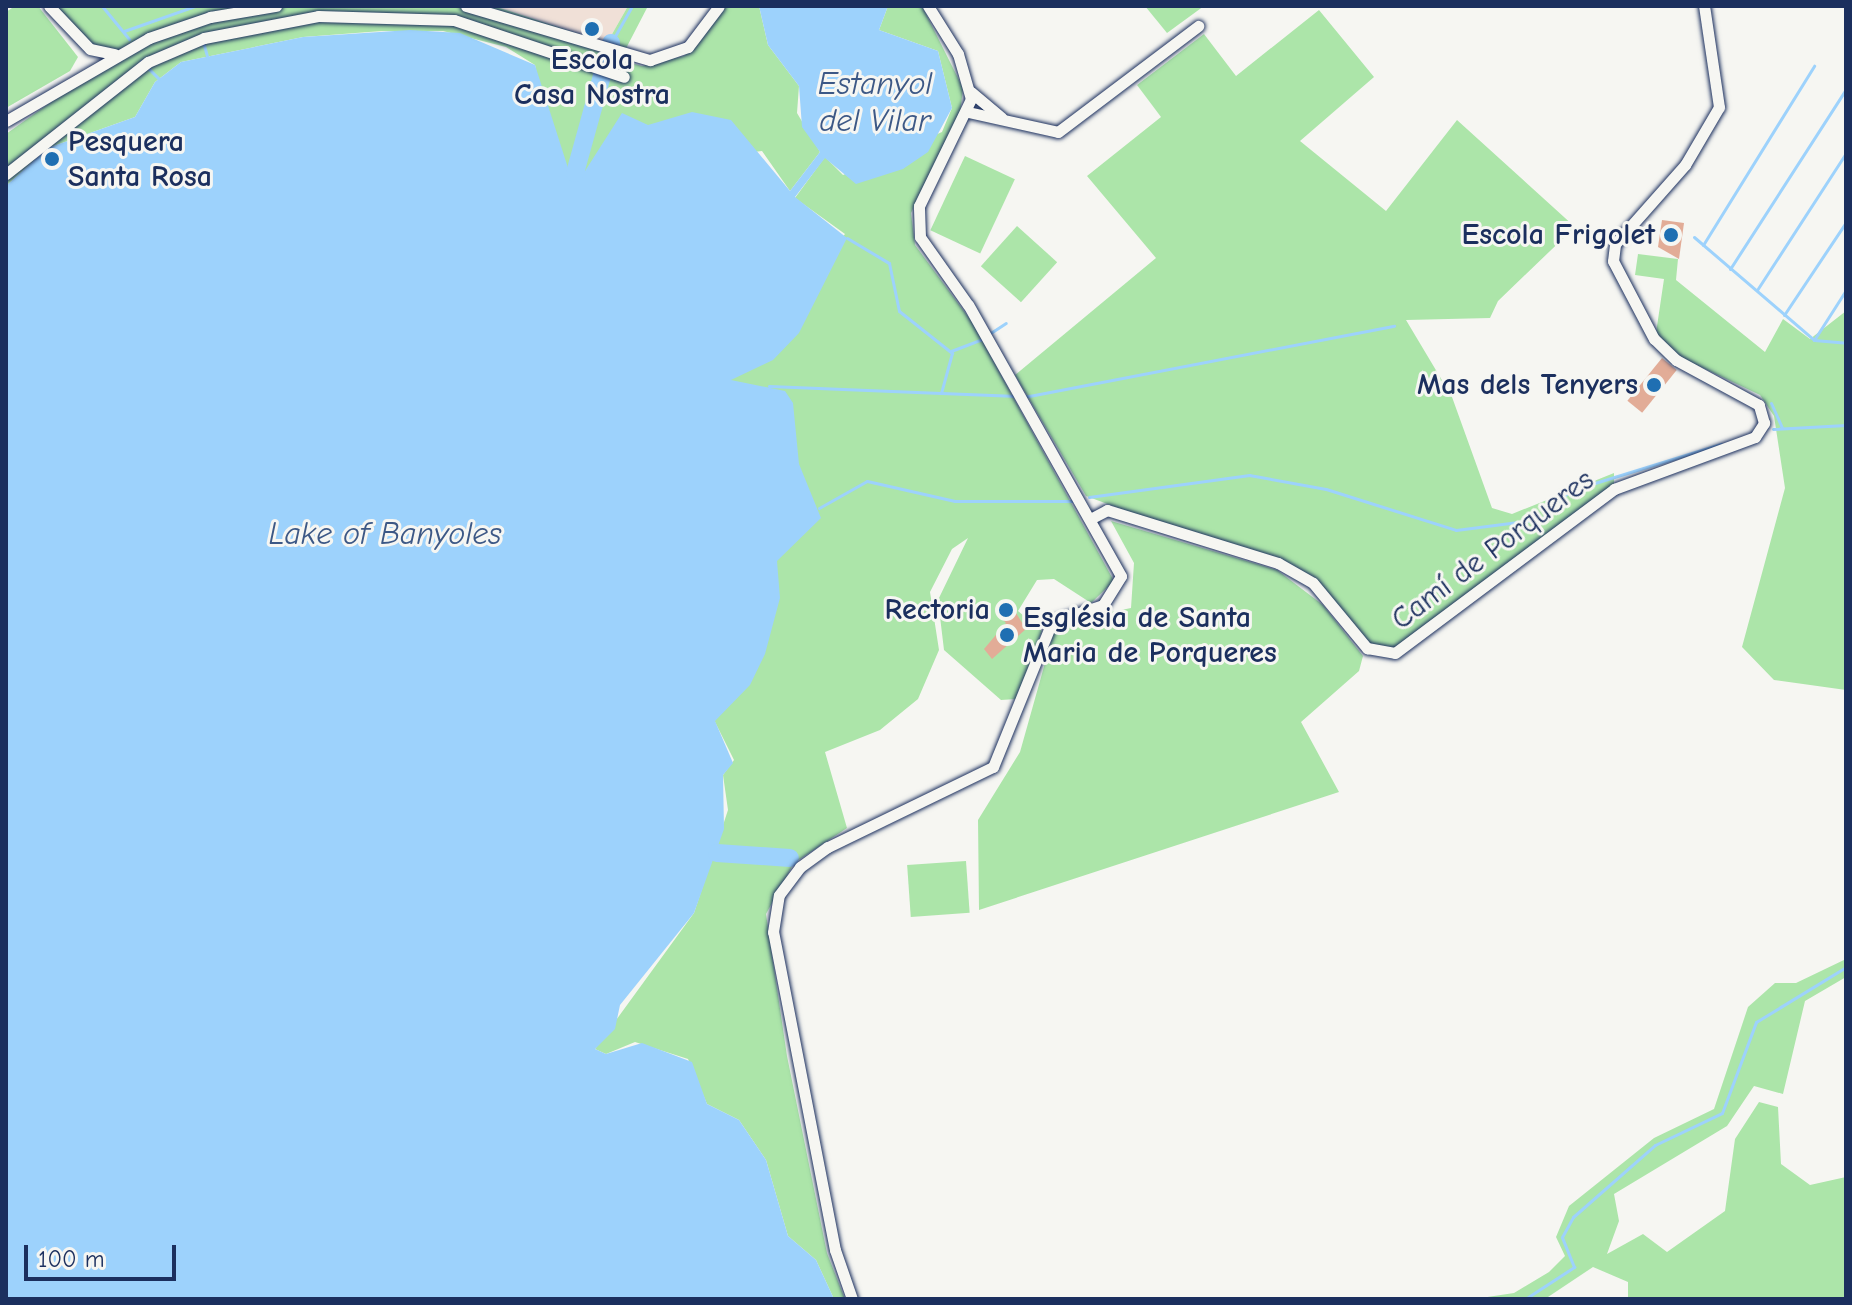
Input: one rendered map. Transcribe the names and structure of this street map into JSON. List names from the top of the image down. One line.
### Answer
{"streets":{"street":["Camí de Porqueres"]},"water":["Estanyol del Vilar","Lake of Banyoles"],"places":["Escola Casa Nostra","Pesquera Santa Rosa","Escola Frigolet","Mas dels Tenyers","Rectoria","Església de Santa Maria de Porqueres"],"scale_bar":"100 m"}
